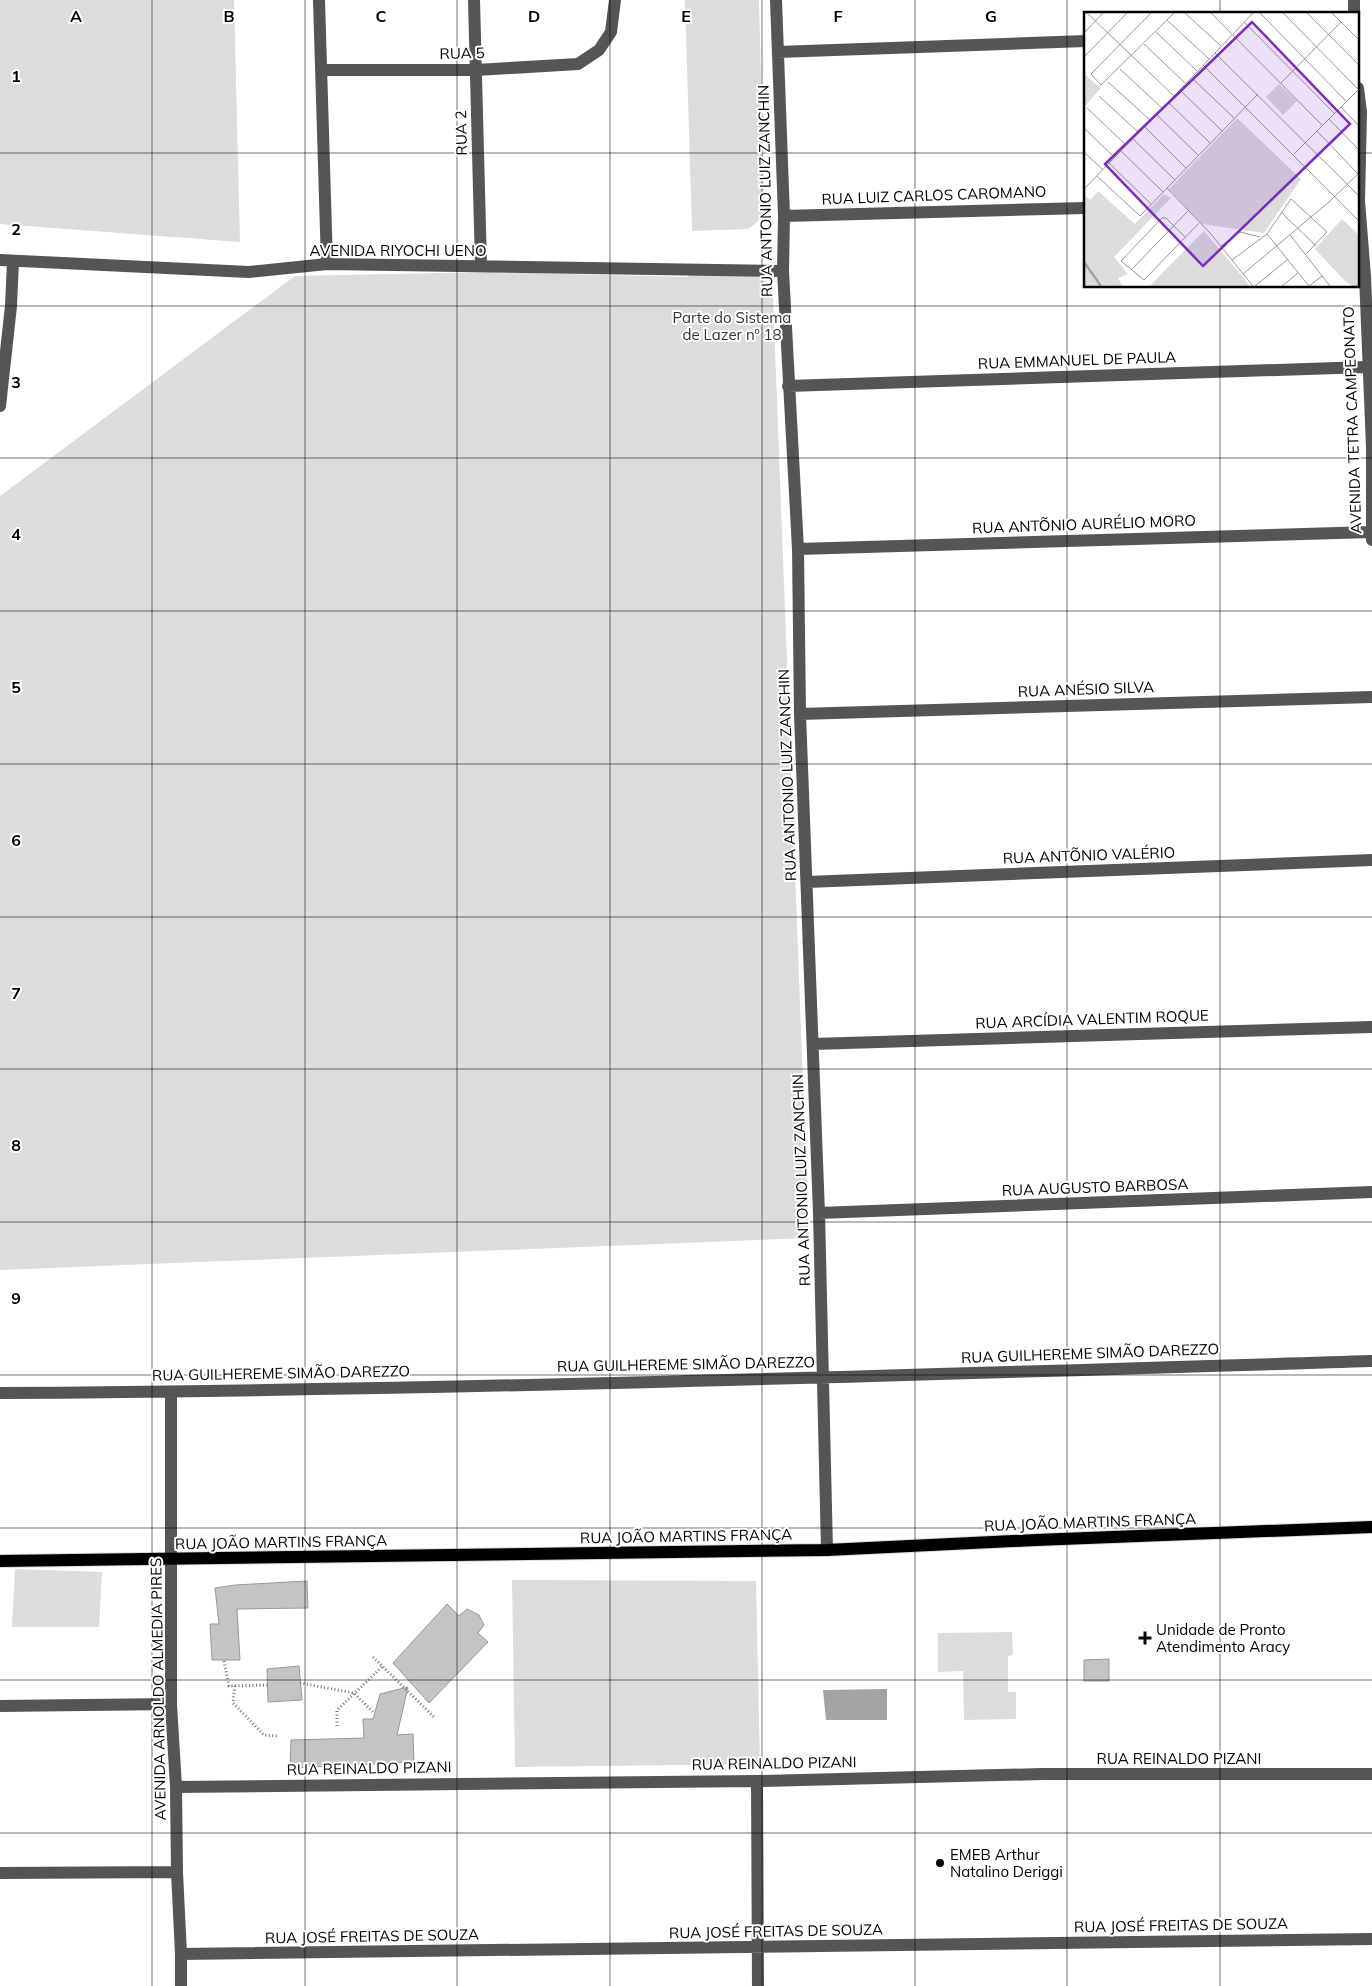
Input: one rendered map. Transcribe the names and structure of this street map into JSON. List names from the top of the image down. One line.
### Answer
{"streets":{"main road":["RUA JOÃO MARTINS FRANÇA"],"street":["RUA 5","RUA 2","RUA ANTONIO LUIZ ZANCHIN","RUA LUIZ CARLOS CAROMANO","AVENIDA RIYOCHI UENO","RUA EMMANUEL DE PAULA","AVENIDA TETRA CAMPEONATO","RUA ANTÕNIO AURÉLIO MORO","RUA ANÉSIO SILVA","RUA ANTÕNIO VALÉRIO","RUA ARCÍDIA VALENTIM ROQUE","RUA AUGUSTO BARBOSA","RUA GUILHEREME SIMÃO DAREZZO","AVENIDA ARNOLDO ALMEDIA PIRES","RUA REINALDO PIZANI","RUA JOSÉ FREITAS DE SOUZA"]},"crossings":[["RUA 5","RUA 2"],["RUA 2","AVENIDA RIYOCHI UENO"],["RUA ANTONIO LUIZ ZANCHIN","RUA LUIZ CARLOS CAROMANO"],["RUA ANTONIO LUIZ ZANCHIN","AVENIDA RIYOCHI UENO"],["RUA ANTONIO LUIZ ZANCHIN","RUA EMMANUEL DE PAULA"],["RUA ANTONIO LUIZ ZANCHIN","RUA ANTÕNIO AURÉLIO MORO"],["RUA ANTONIO LUIZ ZANCHIN","RUA ANÉSIO SILVA"],["RUA ANTONIO LUIZ ZANCHIN","RUA ANTÕNIO VALÉRIO"],["RUA ANTONIO LUIZ ZANCHIN","RUA ARCÍDIA VALENTIM ROQUE"],["RUA ANTONIO LUIZ ZANCHIN","RUA AUGUSTO BARBOSA"],["RUA ANTONIO LUIZ ZANCHIN","RUA GUILHEREME SIMÃO DAREZZO"],["RUA ANTONIO LUIZ ZANCHIN","RUA JOÃO MARTINS FRANÇA"],["RUA EMMANUEL DE PAULA","AVENIDA TETRA CAMPEONATO"],["AVENIDA TETRA CAMPEONATO","RUA ANTÕNIO AURÉLIO MORO"],["RUA GUILHEREME SIMÃO DAREZZO","AVENIDA ARNOLDO ALMEDIA PIRES"],["RUA JOÃO MARTINS FRANÇA","AVENIDA ARNOLDO ALMEDIA PIRES"],["AVENIDA ARNOLDO ALMEDIA PIRES","RUA REINALDO PIZANI"],["AVENIDA ARNOLDO ALMEDIA PIRES","RUA JOSÉ FREITAS DE SOUZA"]],"parks":["Parte do Sistema de Lazer nº 18"],"places":{"health":["Unidade de Pronto Atendimento Aracy"],"other":["EMEB Arthur Natalino Deriggi"]},"grid":{"columns":["A","B","C","D","E","F","G"],"rows":["1","2","3","4","5","6","7","8","9"]}}
